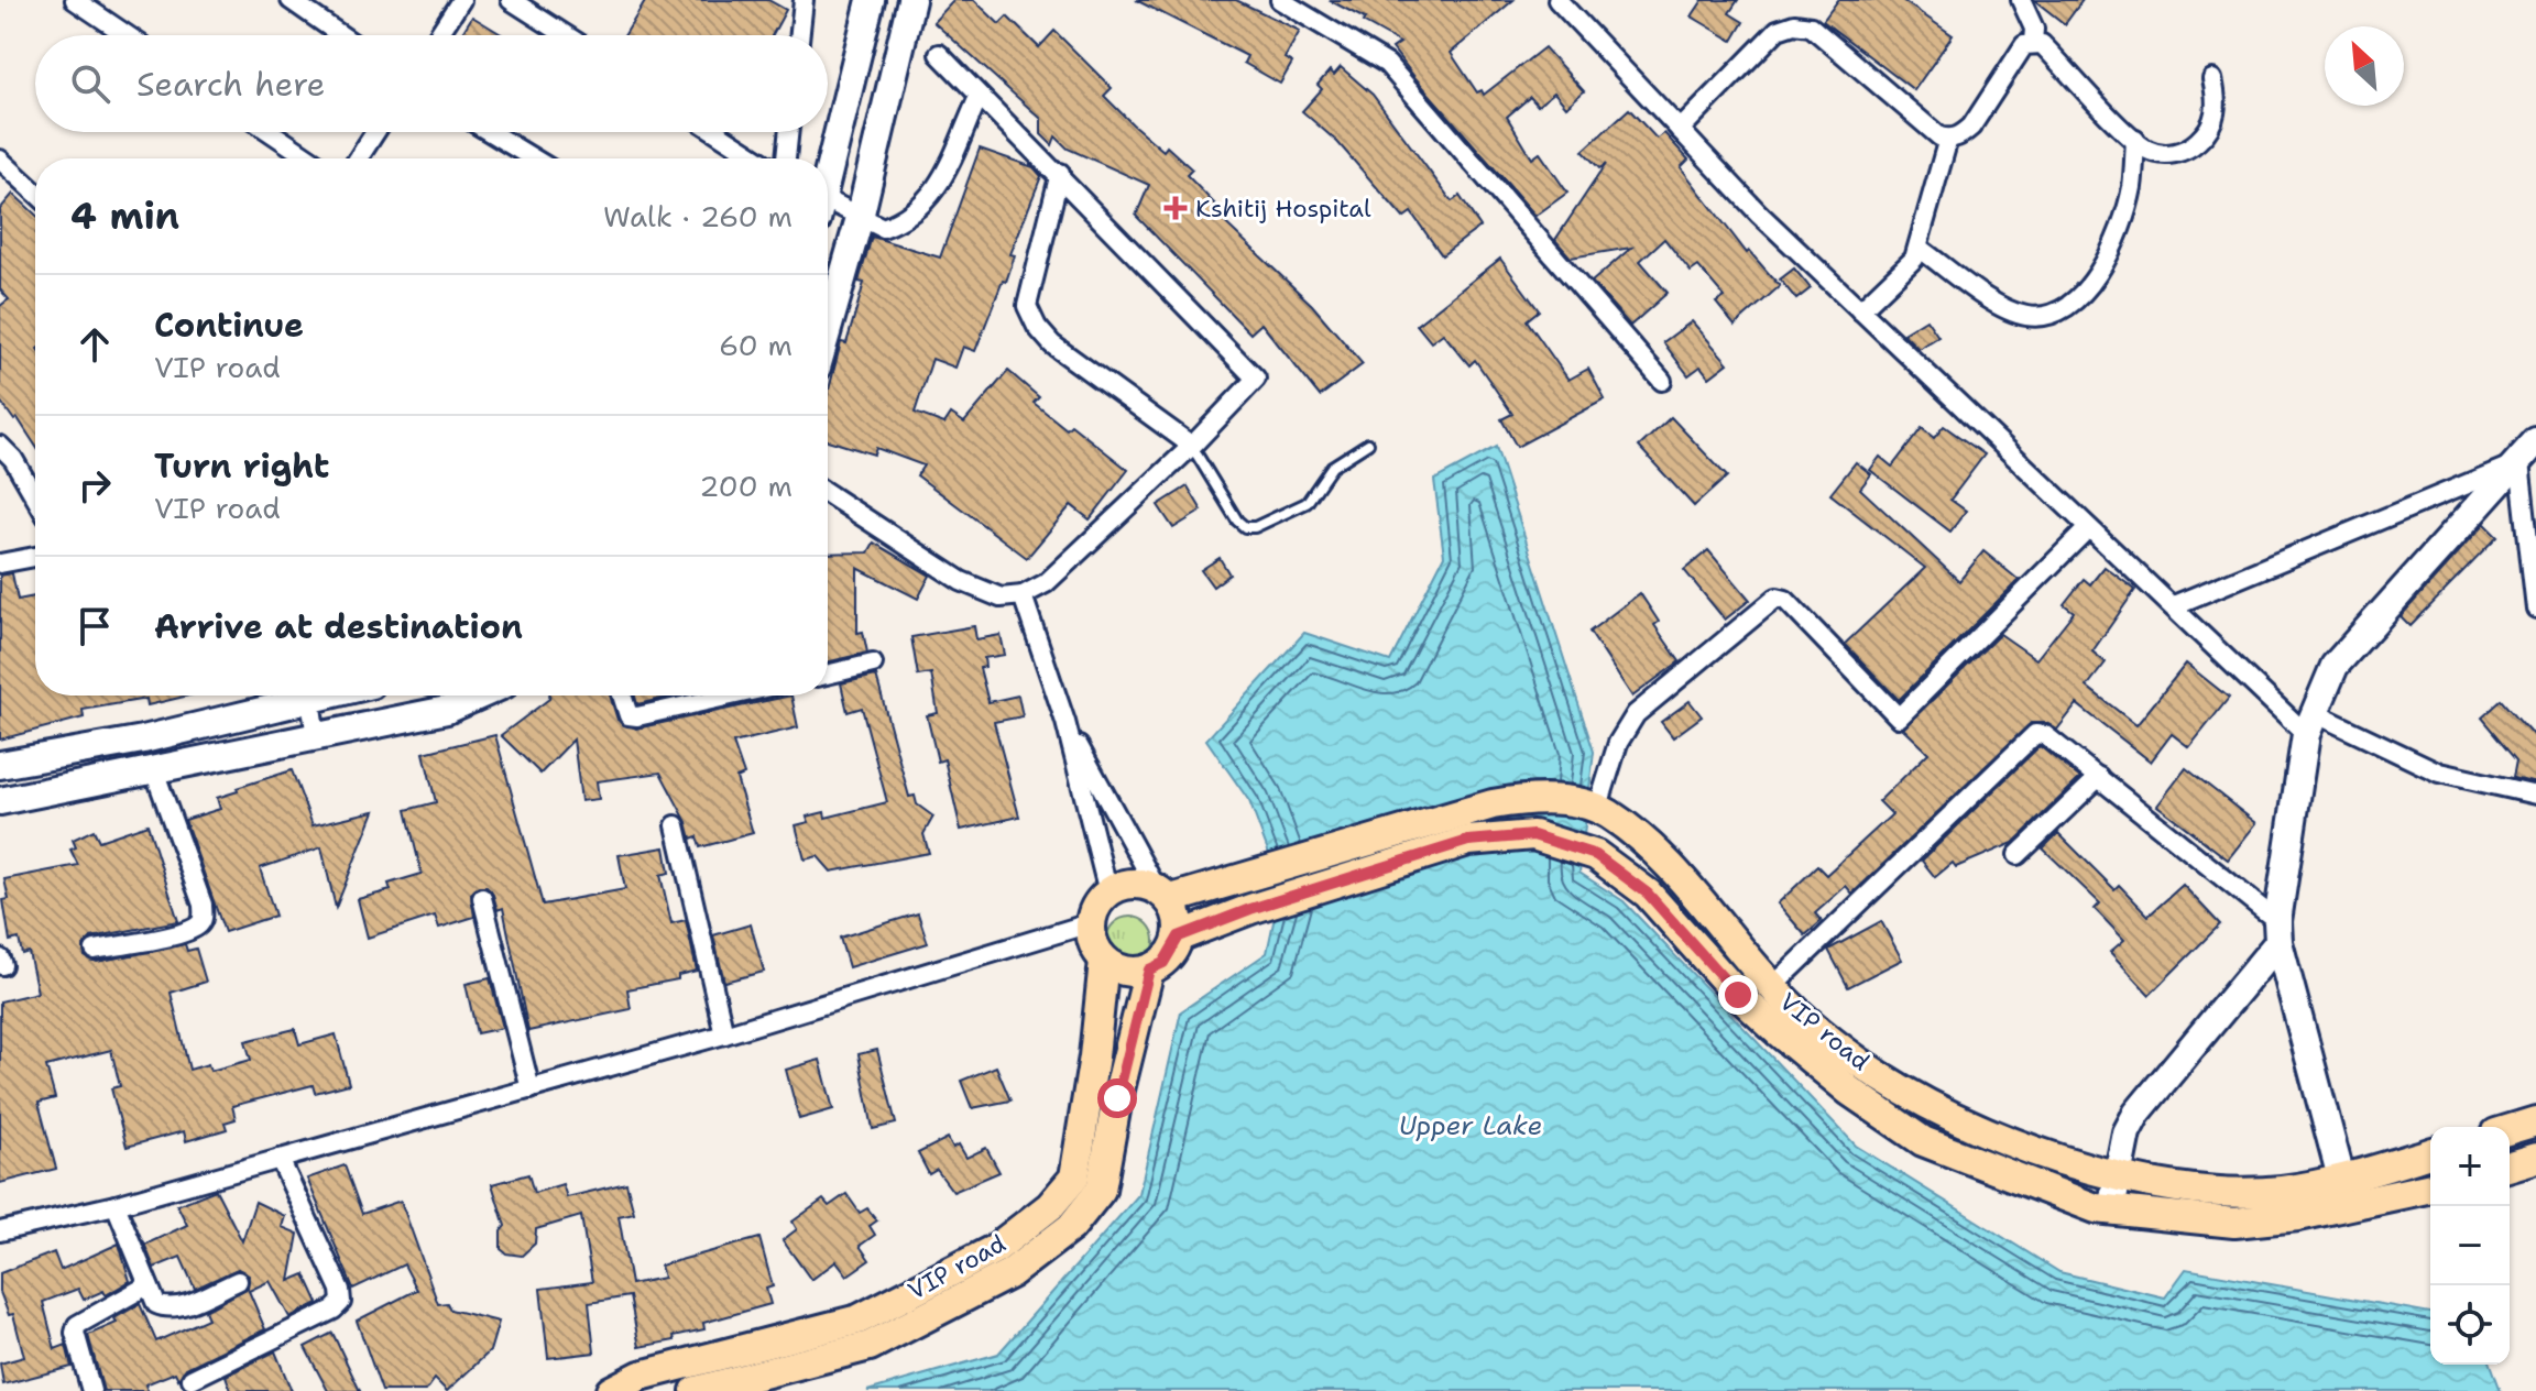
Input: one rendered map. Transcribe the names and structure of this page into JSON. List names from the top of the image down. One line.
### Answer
{"streets":{"main road":["VIP road"]},"water":["Upper Lake"],"places":{"health":["Kshitij Hospital"]},"north":"top left","page":{"search":"Search here","heading":["4 min","Walk · 260 m"],"list":[["Continue","VIP road","60 m"],["Turn right","VIP road","200 m"],"Arrive at destination"],"map_buttons":["+","−"]}}
